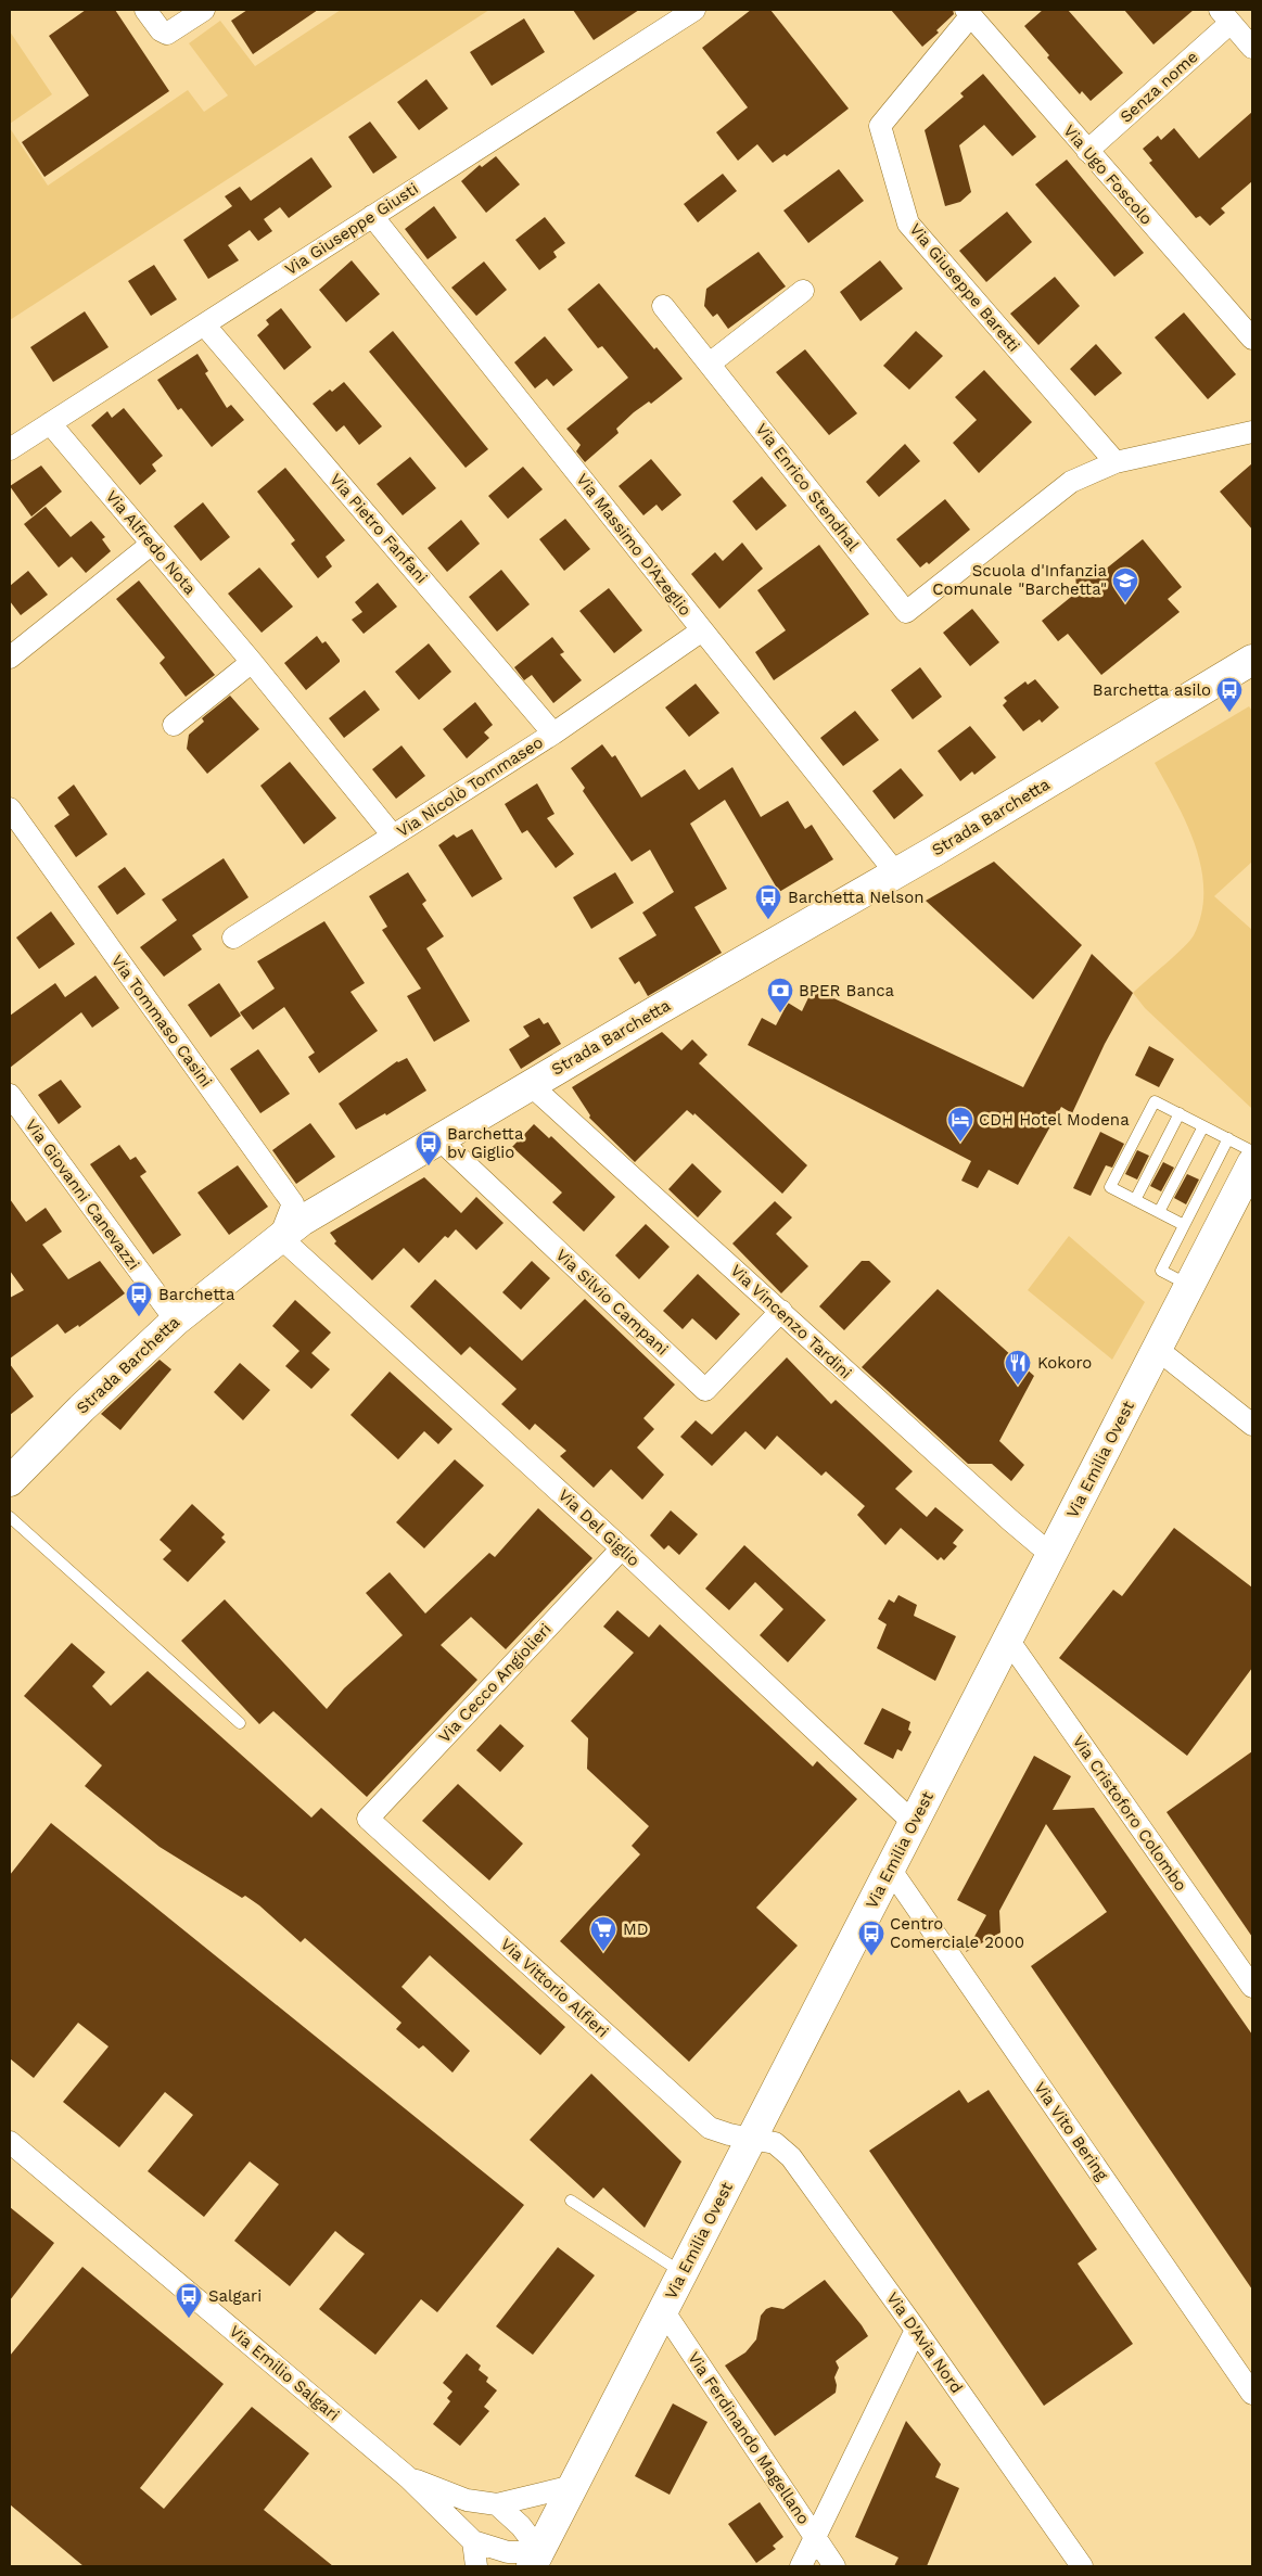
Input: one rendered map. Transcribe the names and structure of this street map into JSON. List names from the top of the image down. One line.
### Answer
{"streets":{"main road":["Strada Barchetta","Via Emilia Ovest"],"street":["Senza nome","Via Ugo Foscolo","Via Giuseppe Giusti","Via Giuseppe Baretti","Via Enrico Stendhal","Via Pietro Fanfani","Via Alfredo Nota","Via Massimo D'Azeglio","Via Nicolò Tommaseo","Via Tommaso Casini","Via Giovanni Canevazzi","Via Silvio Campani","Via Vincenzo Tardini","Via Del Giglio","Via Cecco Angiolieri","Via Cristoforo Colombo","Via Vittorio Alfieri","Via Vito Bering","Via D'Avia Nord","Via Emilio Salgari","Via Ferdinando Magellano"]},"crossings":[["Senza nome","Via Ugo Foscolo"],["Via Ugo Foscolo","Via Giuseppe Baretti"],["Via Giuseppe Giusti","Via Pietro Fanfani"],["Via Giuseppe Giusti","Via Alfredo Nota"],["Via Giuseppe Giusti","Via Massimo D'Azeglio"],["Via Giuseppe Baretti","Via Enrico Stendhal"],["Via Pietro Fanfani","Via Nicolò Tommaseo"],["Via Alfredo Nota","Via Nicolò Tommaseo"],["Via Massimo D'Azeglio","Via Nicolò Tommaseo"],["Via Massimo D'Azeglio","Strada Barchetta"],["Strada Barchetta","Via Tommaso Casini"],["Strada Barchetta","Via Giovanni Canevazzi"],["Strada Barchetta","Via Silvio Campani"],["Strada Barchetta","Via Vincenzo Tardini"],["Strada Barchetta","Via Del Giglio"],["Via Tommaso Casini","Via Del Giglio"],["Via Silvio Campani","Via Vincenzo Tardini"],["Via Vincenzo Tardini","Via Emilia Ovest"],["Via Emilia Ovest","Via Del Giglio"],["Via Emilia Ovest","Via Cristoforo Colombo"],["Via Emilia Ovest","Via Vittorio Alfieri"],["Via Emilia Ovest","Via Vito Bering"],["Via Emilia Ovest","Via D'Avia Nord"],["Via Emilia Ovest","Via Emilio Salgari"],["Via Emilia Ovest","Via Ferdinando Magellano"],["Via Del Giglio","Via Cecco Angiolieri"],["Via Cecco Angiolieri","Via Vittorio Alfieri"],["Via Vittorio Alfieri","Via D'Avia Nord"]],"places":{"school or university":["Scuola d'Infanzia Comunale \"Barchetta\""],"bus stop":["Barchetta asilo","Barchetta Nelson","Barchetta bv Giglio","Barchetta","Centro Comerciale 2000","Salgari"],"bank":["BPER Banca"],"hotel":["CDH Hotel Modena"],"restaurant":["Kokoro"],"supermarket":["MD"]}}
